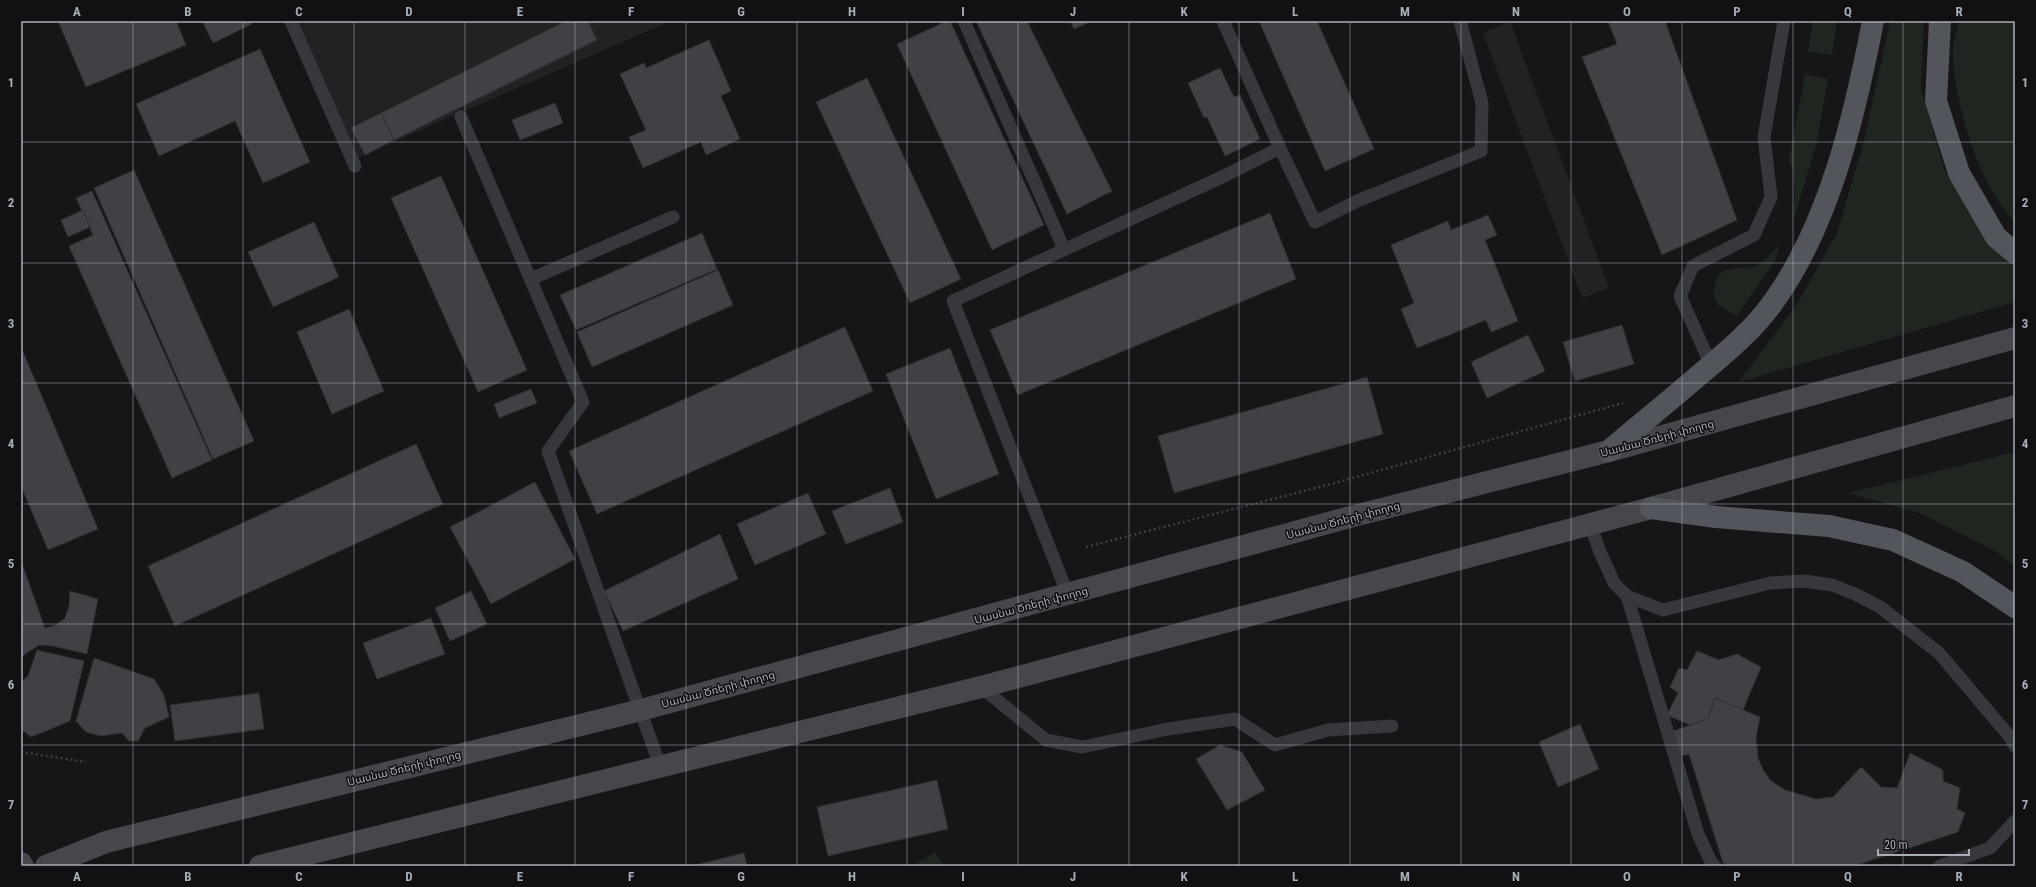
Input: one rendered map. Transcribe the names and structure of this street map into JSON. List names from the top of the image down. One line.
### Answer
{"streets":{"main road":["Սասնա Ծռերի փողոց"]},"scale_bar":"20 m","grid":{"columns":["A","B","C","D","E","F","G","H","I","J","K","L","M","N","O","P","Q","R"],"rows":["1","2","3","4","5","6","7"]}}
